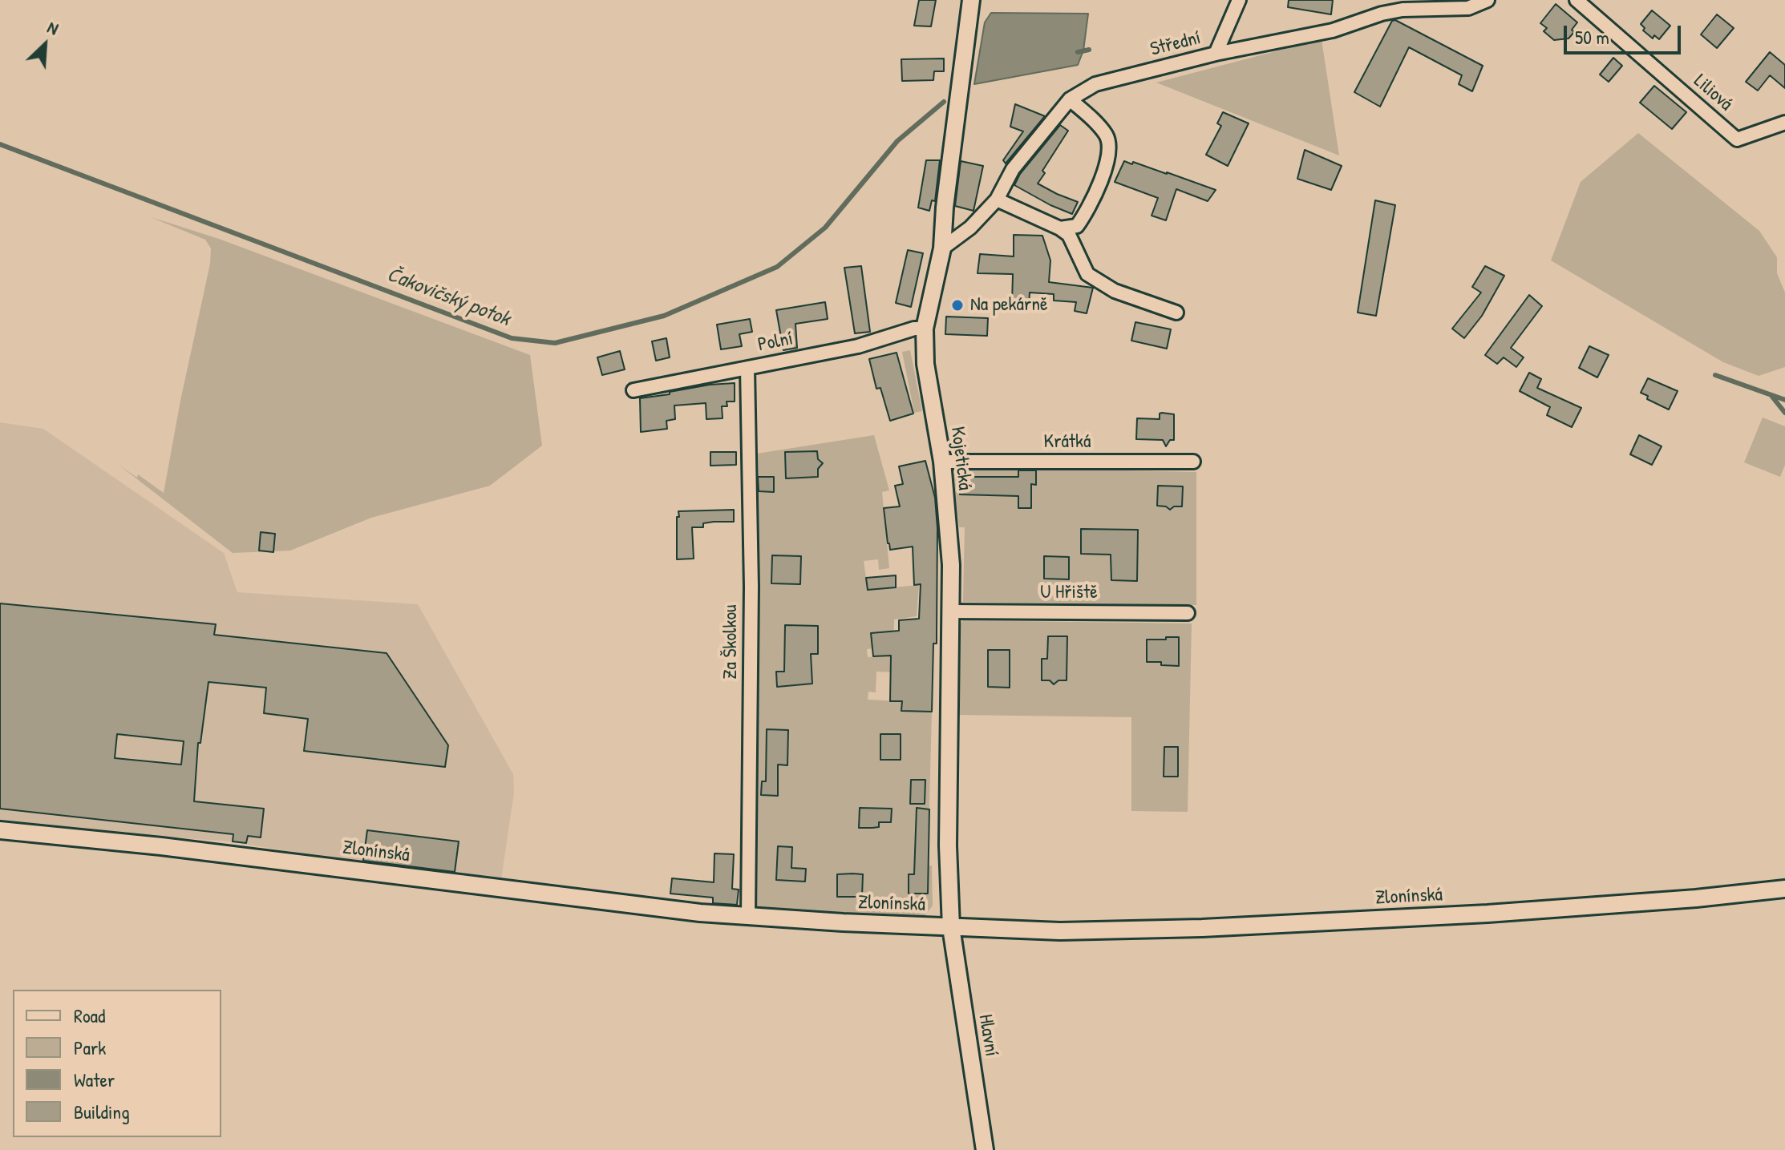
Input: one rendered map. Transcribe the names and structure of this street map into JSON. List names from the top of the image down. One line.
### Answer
{"streets":{"street":["Střední","Liliová","Polní","Krátká","Kojetická","U Hřiště","Za Školkou","Zlonínská","Hlavní"]},"crossings":[["Střední","Kojetická"],["Polní","Kojetická"],["Polní","Za Školkou"],["Krátká","Kojetická"],["Kojetická","U Hřiště"],["Kojetická","Zlonínská"],["Kojetická","Hlavní"],["Za Školkou","Zlonínská"],["Zlonínská","Hlavní"]],"water":["Čakovičský potok"],"places":["Na pekárně"],"legend":["Road","Park","Water","Building"],"scale_bar":"50 m","north":"top right"}
